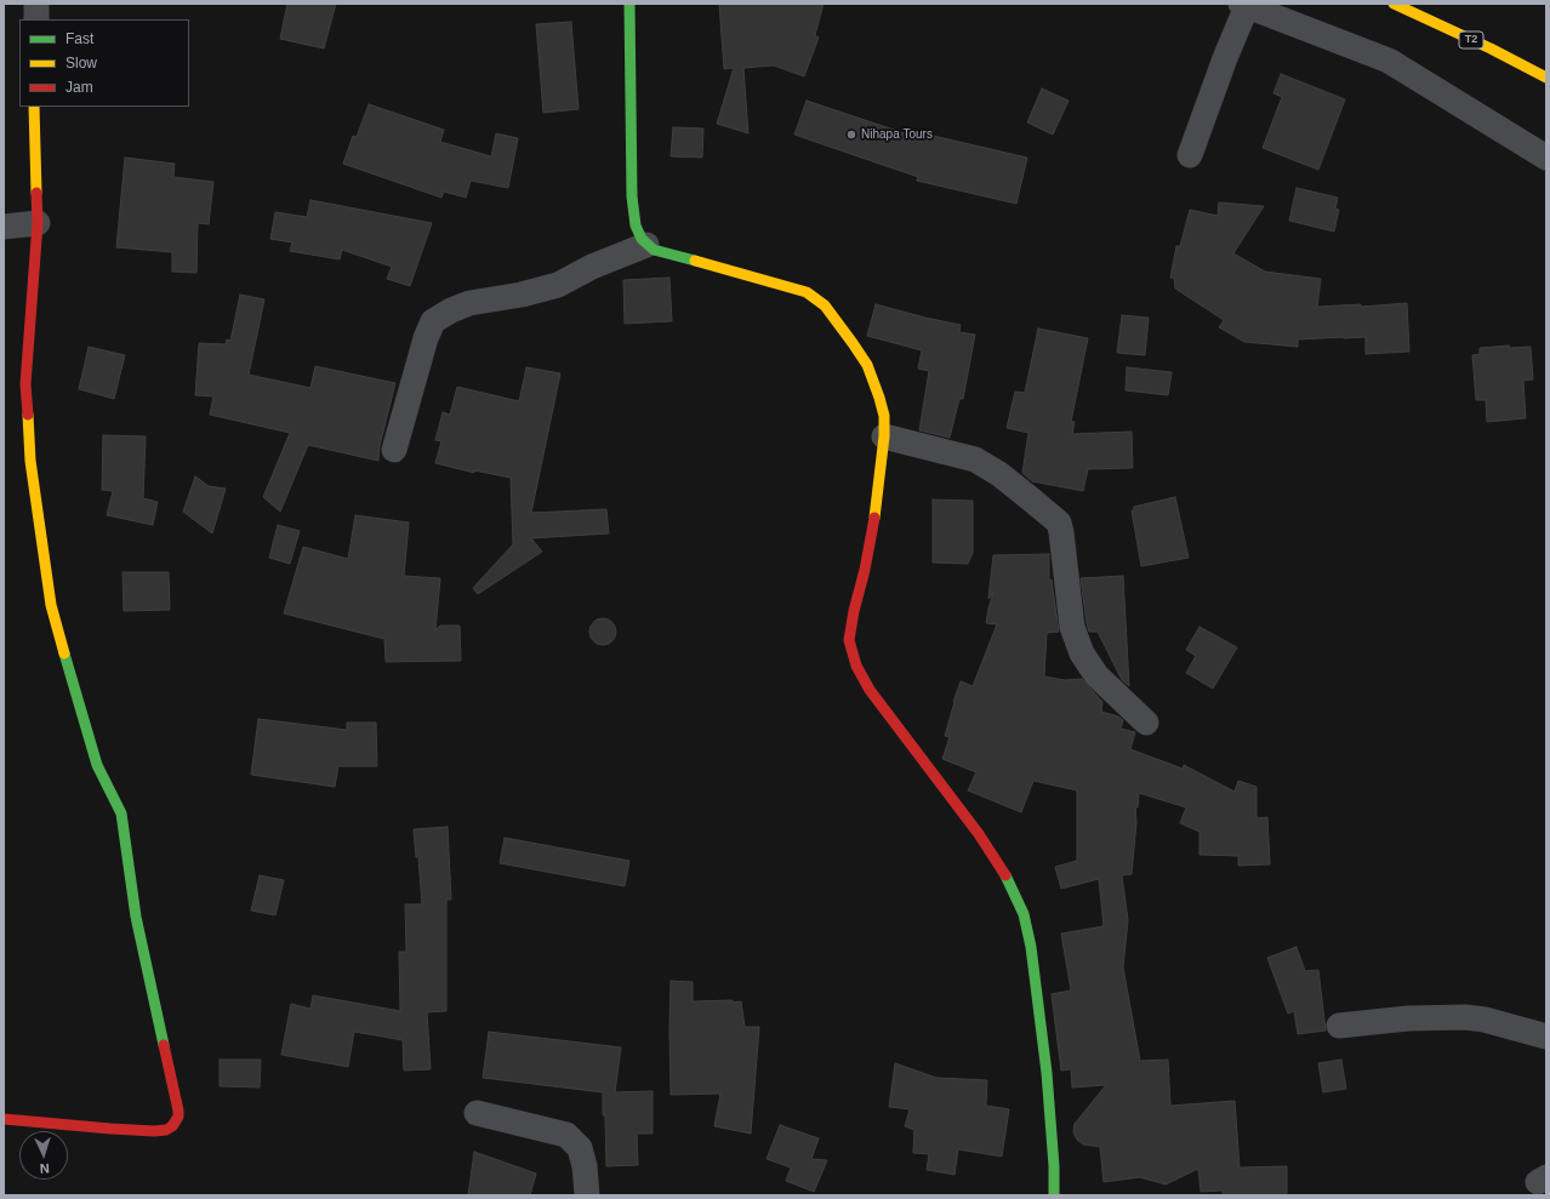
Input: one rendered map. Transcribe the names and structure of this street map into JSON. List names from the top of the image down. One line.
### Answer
{"streets":{"main road":["T2"]},"places":["Nihapa Tours"],"legend":["Fast","Slow","Jam"],"north":"bottom"}
